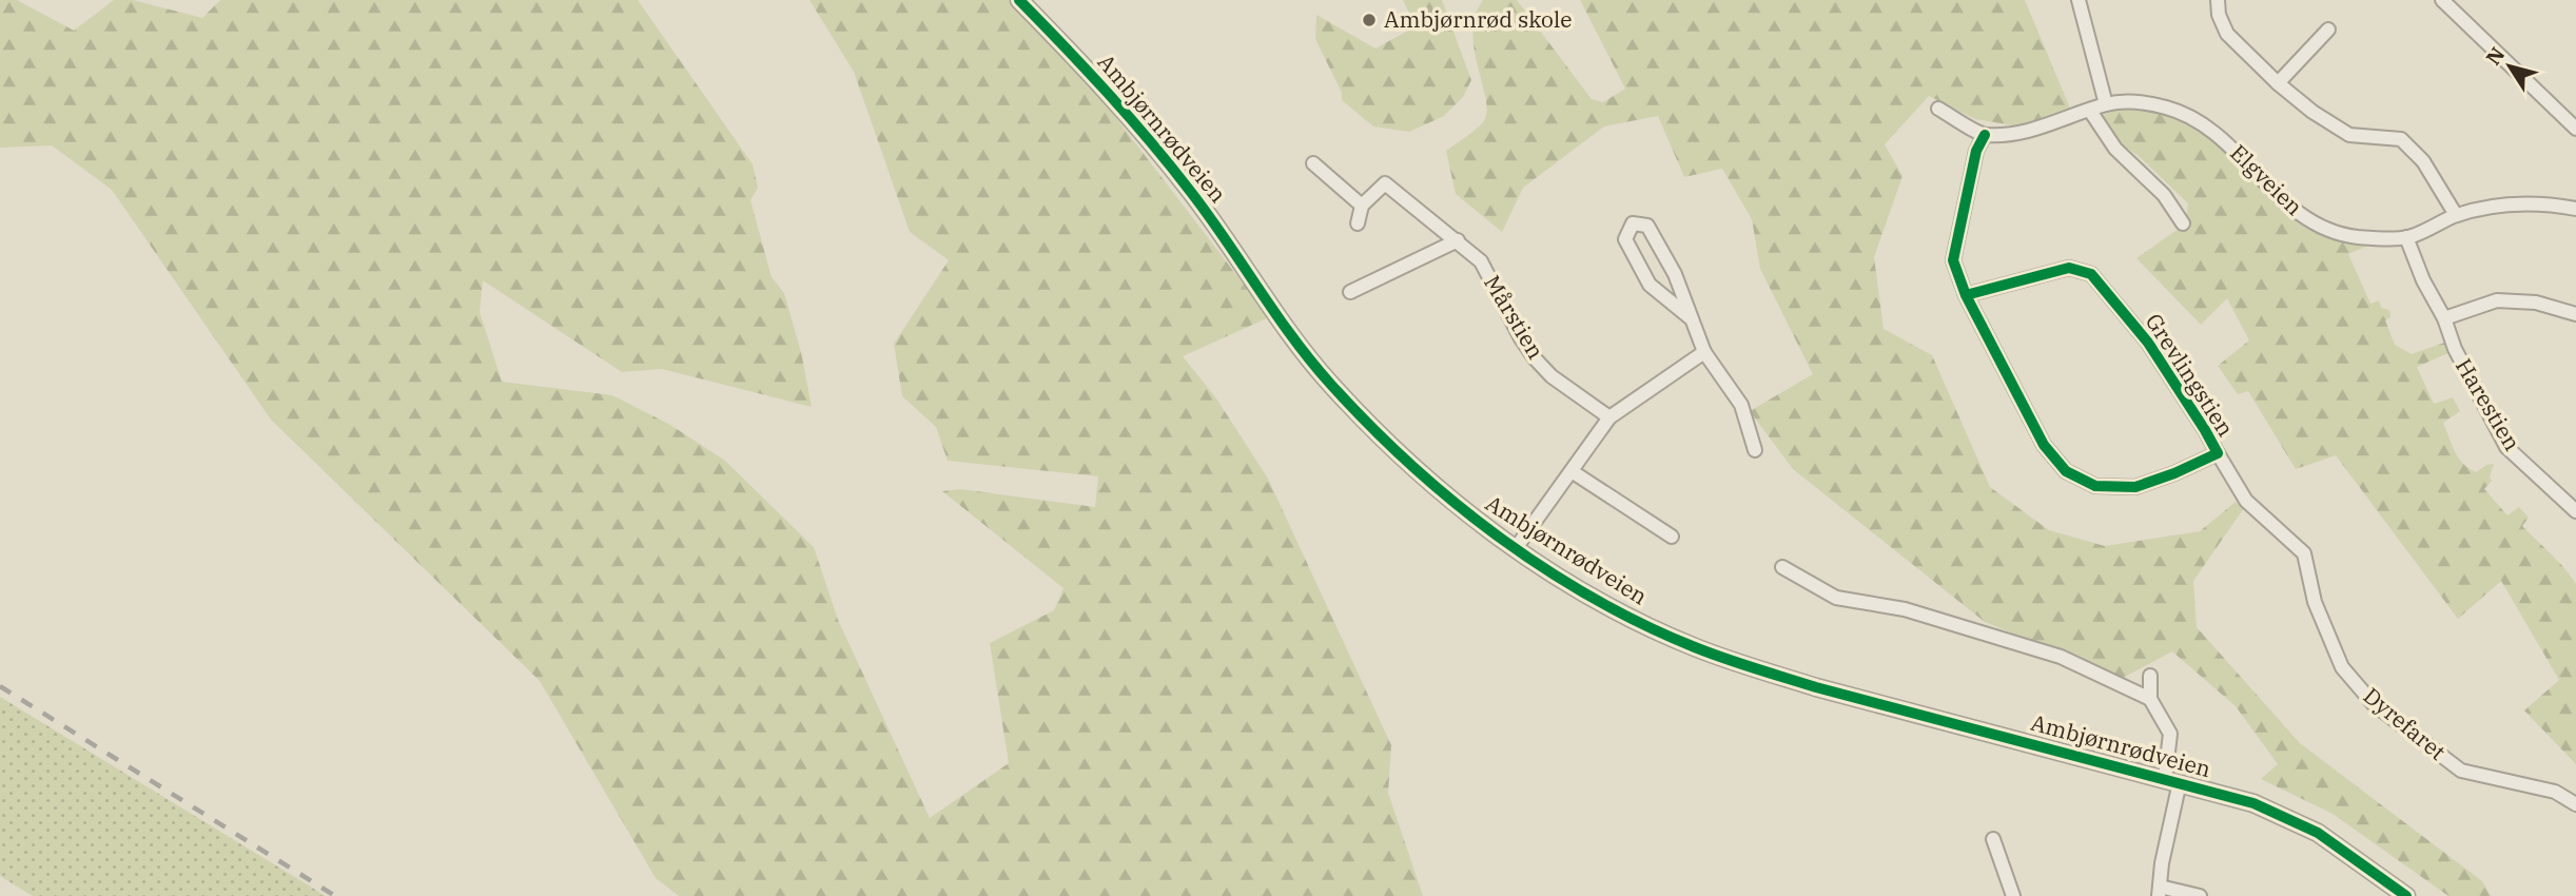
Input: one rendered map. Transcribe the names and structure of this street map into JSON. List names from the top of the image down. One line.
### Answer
{"streets":{"street":["Ambjørnrødveien","Elgveien","Mårstien","Grevlingstien","Harestien","Dyrefaret"]},"crossings":[["Elgveien","Grevlingstien"],["Elgveien","Harestien"],["Grevlingstien","Dyrefaret"]],"places":["Ambjørnrød skole"],"north":"top left"}
